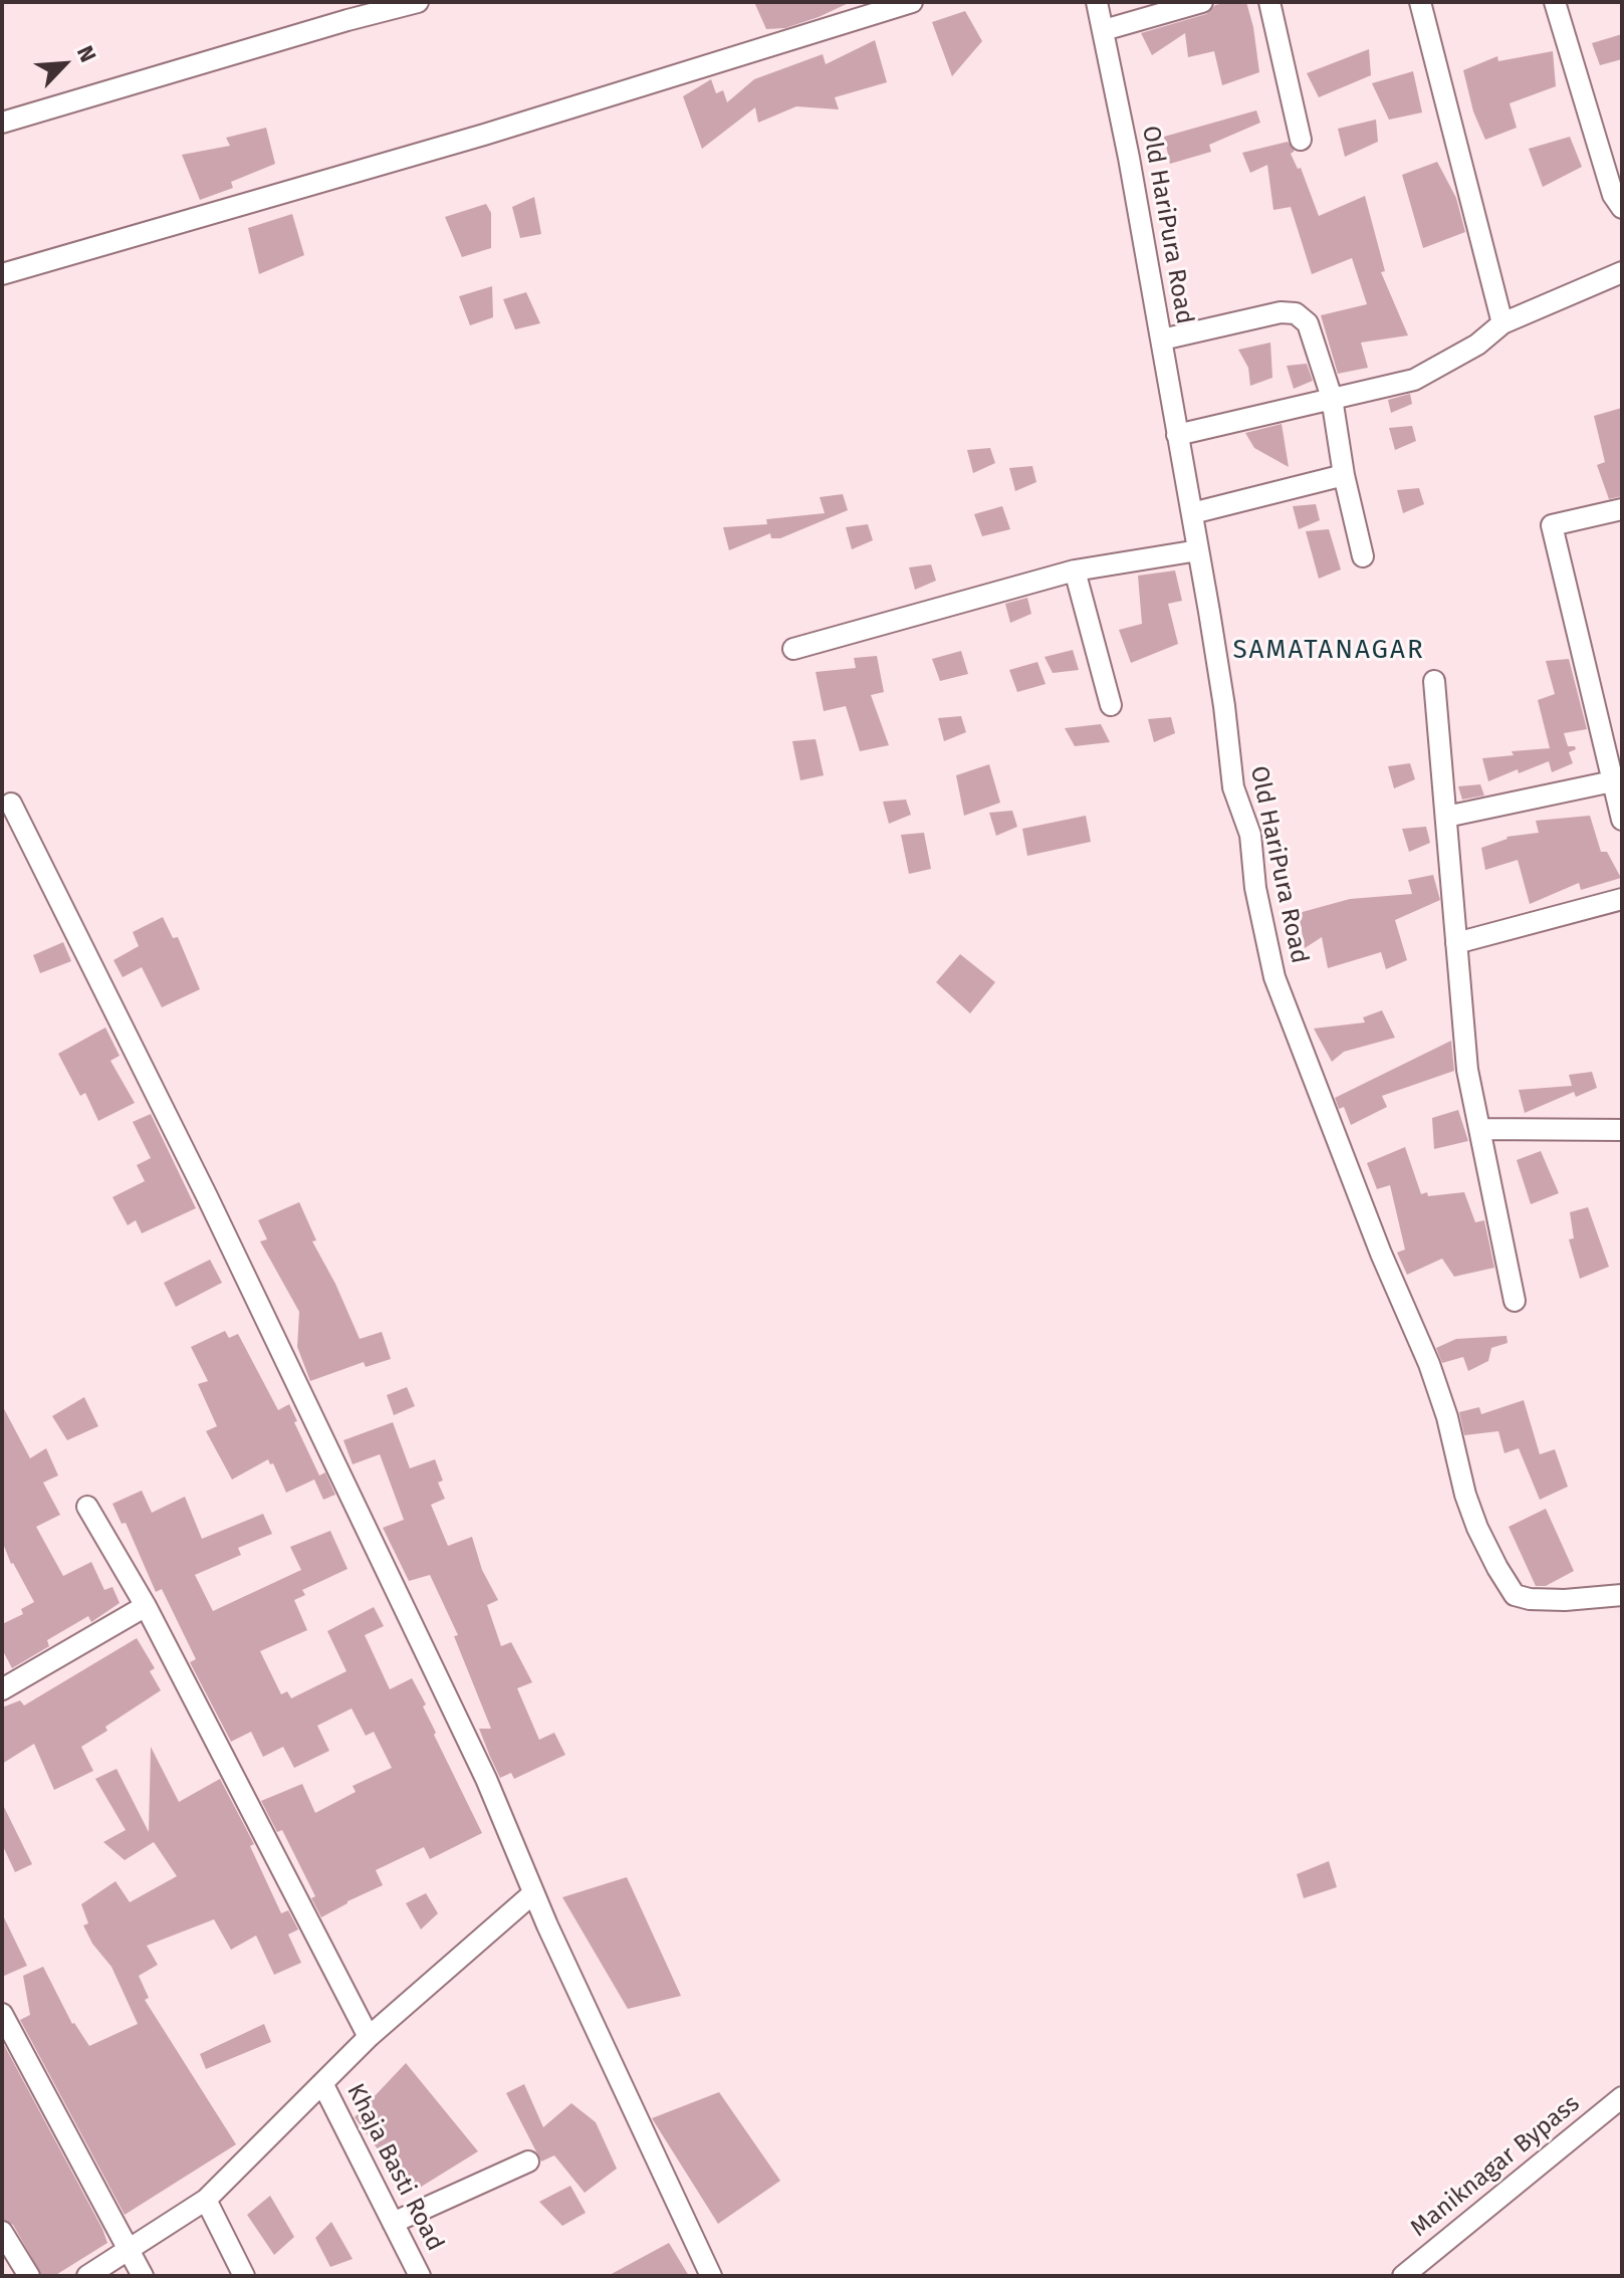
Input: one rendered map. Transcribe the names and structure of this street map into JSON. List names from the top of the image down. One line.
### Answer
{"streets":{"street":["Old HariPura Road","Maniknagar Bypass","Khaja Basti Road"]},"districts":["SAMATANAGAR"],"north":"top right"}
